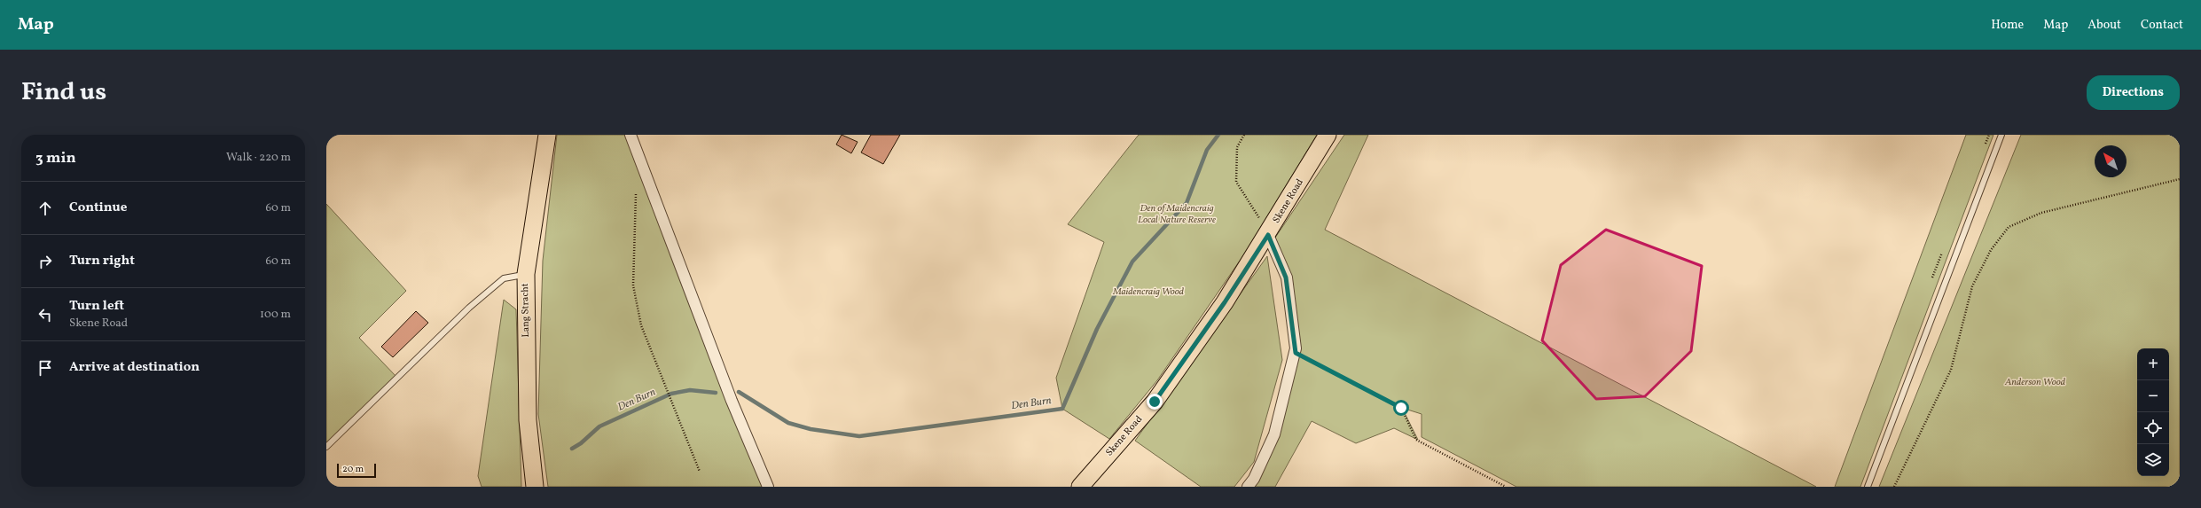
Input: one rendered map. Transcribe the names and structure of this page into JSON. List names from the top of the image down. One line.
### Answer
{"streets":{"main road":["Skene Road","Lang Stracht"]},"water":["Den Burn"],"parks":["Den of Maidencraig Local Nature Reserve","Maidencraig Wood","Anderson Wood"],"scale_bar":"20 m","north":"top left","page":{"header":"Map","nav":["Home","Map","About","Contact"],"title":"Find us","buttons":"Directions","heading":["3 min","Walk · 220 m"],"list":[["Continue","60 m"],["Turn right","60 m"],["Turn left","Skene Road","100 m"],"Arrive at destination"],"map_buttons":["+","−"],"scale":"20 m"}}
